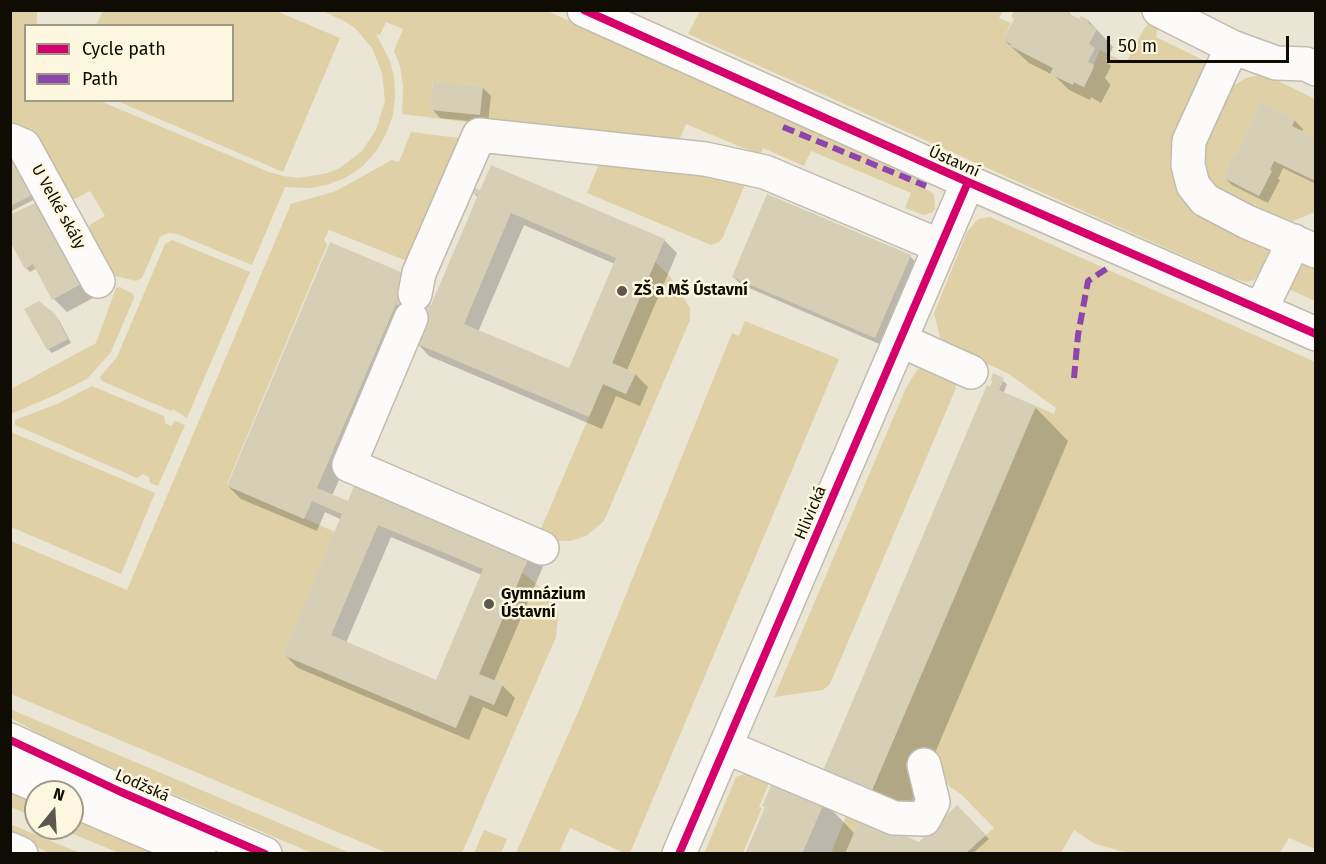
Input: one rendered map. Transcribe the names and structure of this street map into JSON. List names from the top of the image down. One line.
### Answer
{"streets":{"street":["Ústavní","U Velké skály","Hlivická","Lodžská"]},"crossings":[["Ústavní","Hlivická"]],"places":["ZŠ a MŠ Ústavní","Gymnázium Ústavní"],"legend":["Cycle path","Path"],"scale_bar":"50 m","north":"top"}
